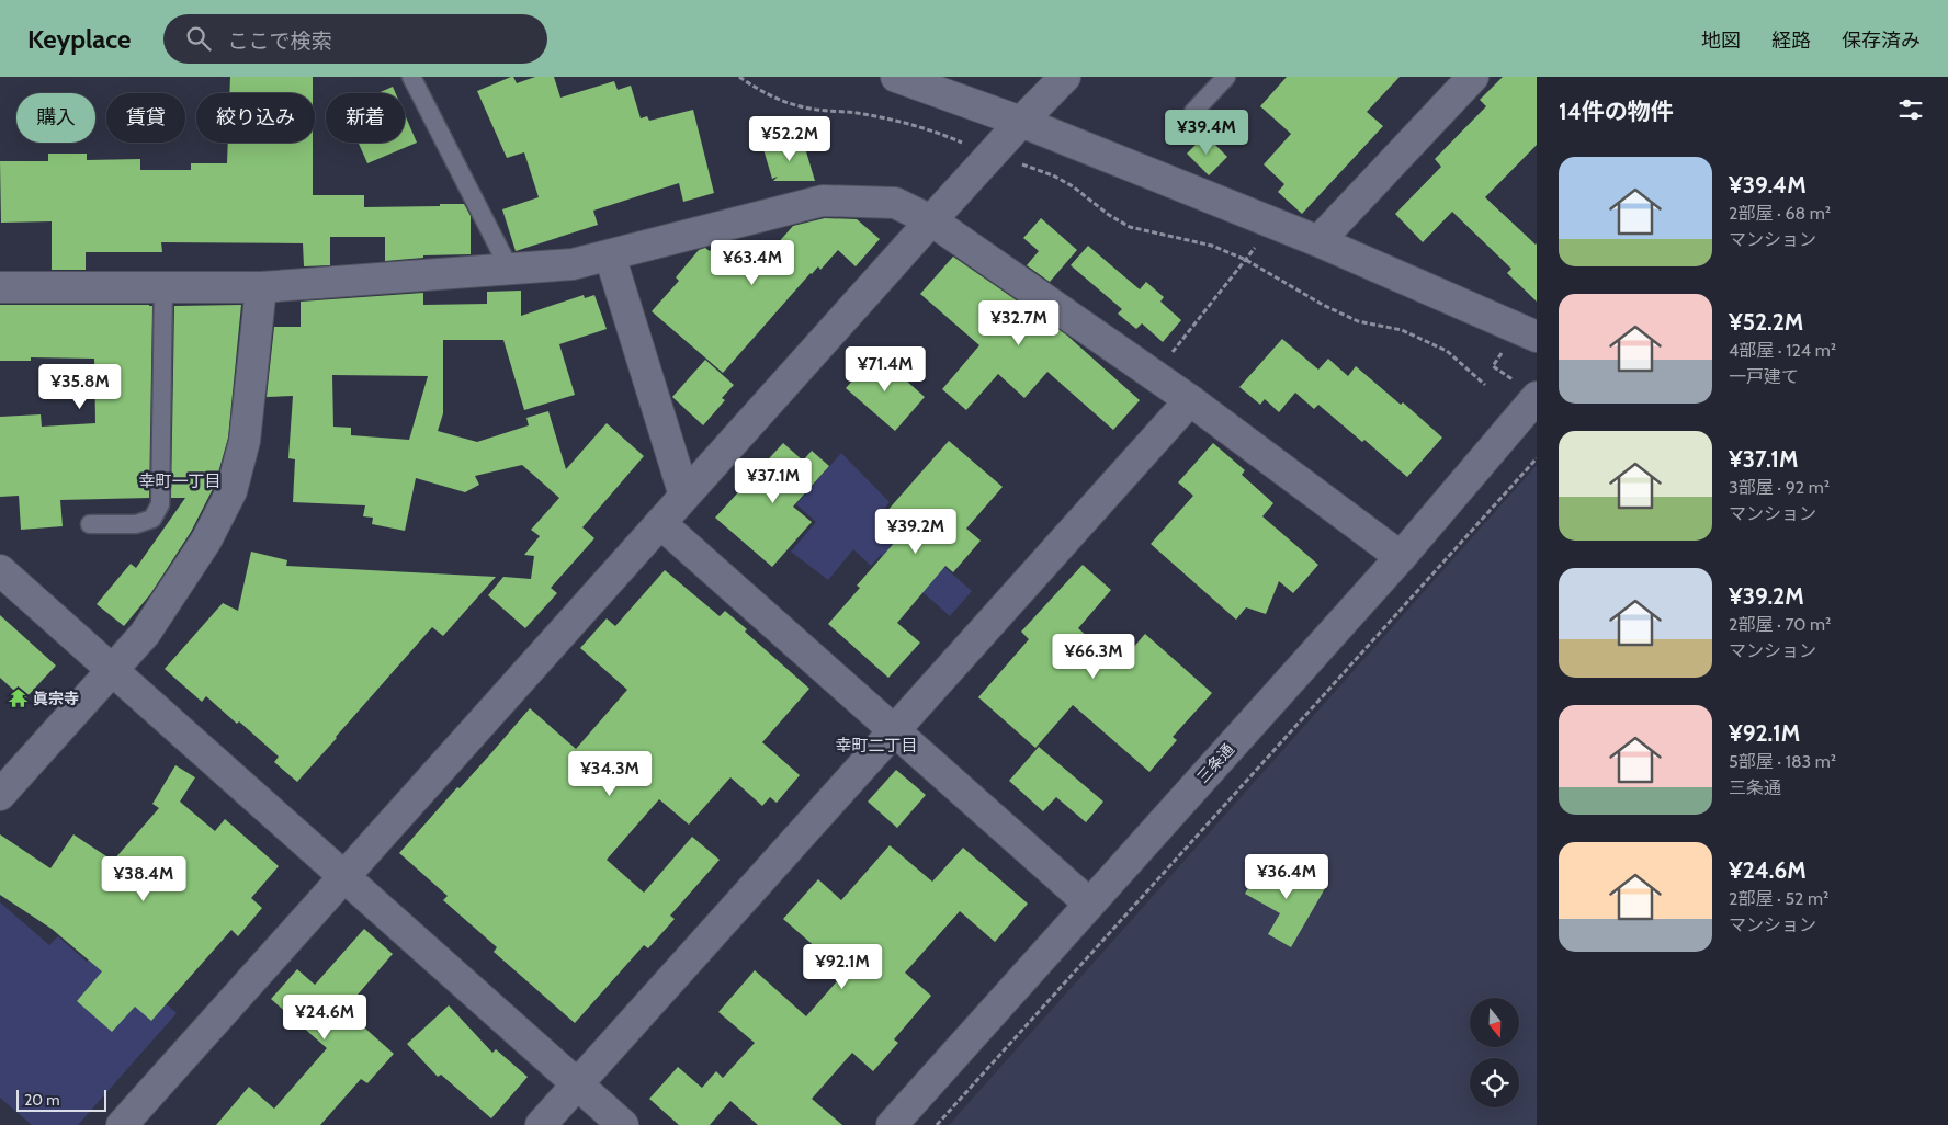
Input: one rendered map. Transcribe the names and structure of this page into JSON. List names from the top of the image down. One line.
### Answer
{"streets":{"street":["三条通"]},"districts":["幸町一丁目","幸町二丁目"],"places":{"temple":["眞宗寺"]},"scale_bar":"20 m","north":"bottom","page":{"header":"Keyplace","search":"ここで検索","nav":["地図","経路","保存済み"],"heading":"14件の物件","chip":["購入","賃貸","絞り込み","新着"],"price":["¥39.4M","¥52.2M","¥63.4M","¥32.7M","¥71.4M","¥35.8M","¥37.1M","¥39.2M","¥66.3M","¥34.3M","¥36.4M","¥38.4M","¥92.1M","¥24.6M"],"list":[{"name":"¥39.4M","note":"2部屋 · 68 m² · マンション"},{"name":"¥52.2M","note":"4部屋 · 124 m² · 一戸建て"},{"name":"¥37.1M","note":"3部屋 · 92 m² · マンション"},{"name":"¥39.2M","note":"2部屋 · 70 m² · マンション"},{"name":"¥92.1M","note":"5部屋 · 183 m² · 三条通"},{"name":"¥24.6M","note":"2部屋 · 52 m² · マンション"}],"scale":"20 m"}}
